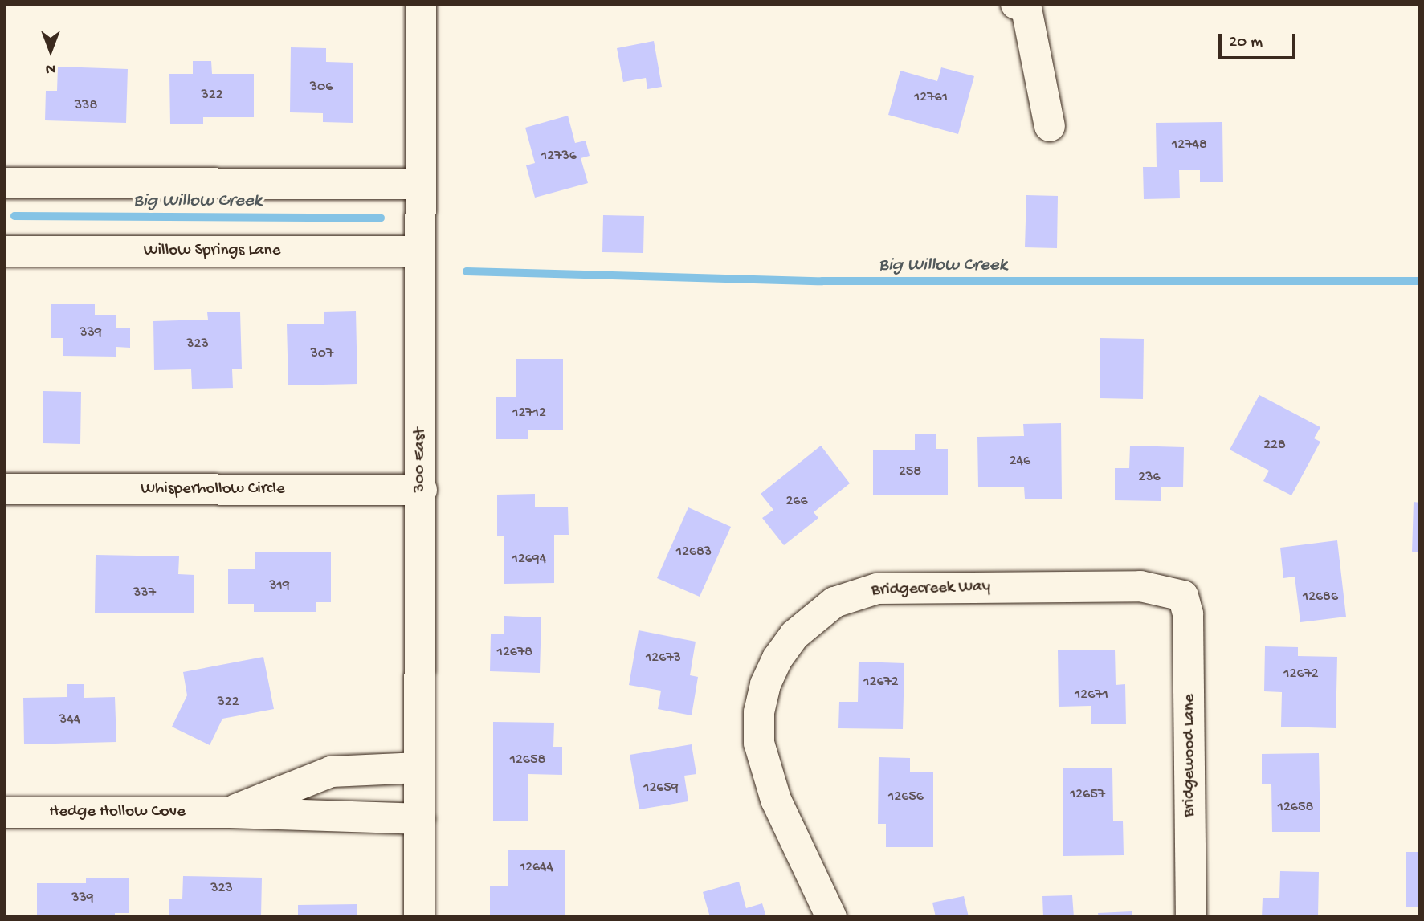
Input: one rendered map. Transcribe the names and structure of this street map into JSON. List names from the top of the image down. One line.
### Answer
{"streets":{"street":["Willow Springs Lane","300 East","Whisperhollow Circle","Bridgecreek Way","Bridgewood Lane","Hedge Hollow Cove"]},"crossings":[["Willow Springs Lane","300 East"],["300 East","Whisperhollow Circle"],["300 East","Hedge Hollow Cove"],["Bridgecreek Way","Bridgewood Lane"]],"water":["Big Willow Creek"],"house_numbers":["306","322","12761","338","12748","12736","339","323","307","12712","228","246","258","236","266","12683","12694","319","337","12686","12678","12673","12672","12672","12671","322","344","12658","12659","12657","12656","12658","12644","323","339"],"scale_bar":"20 m","north":"bottom"}
